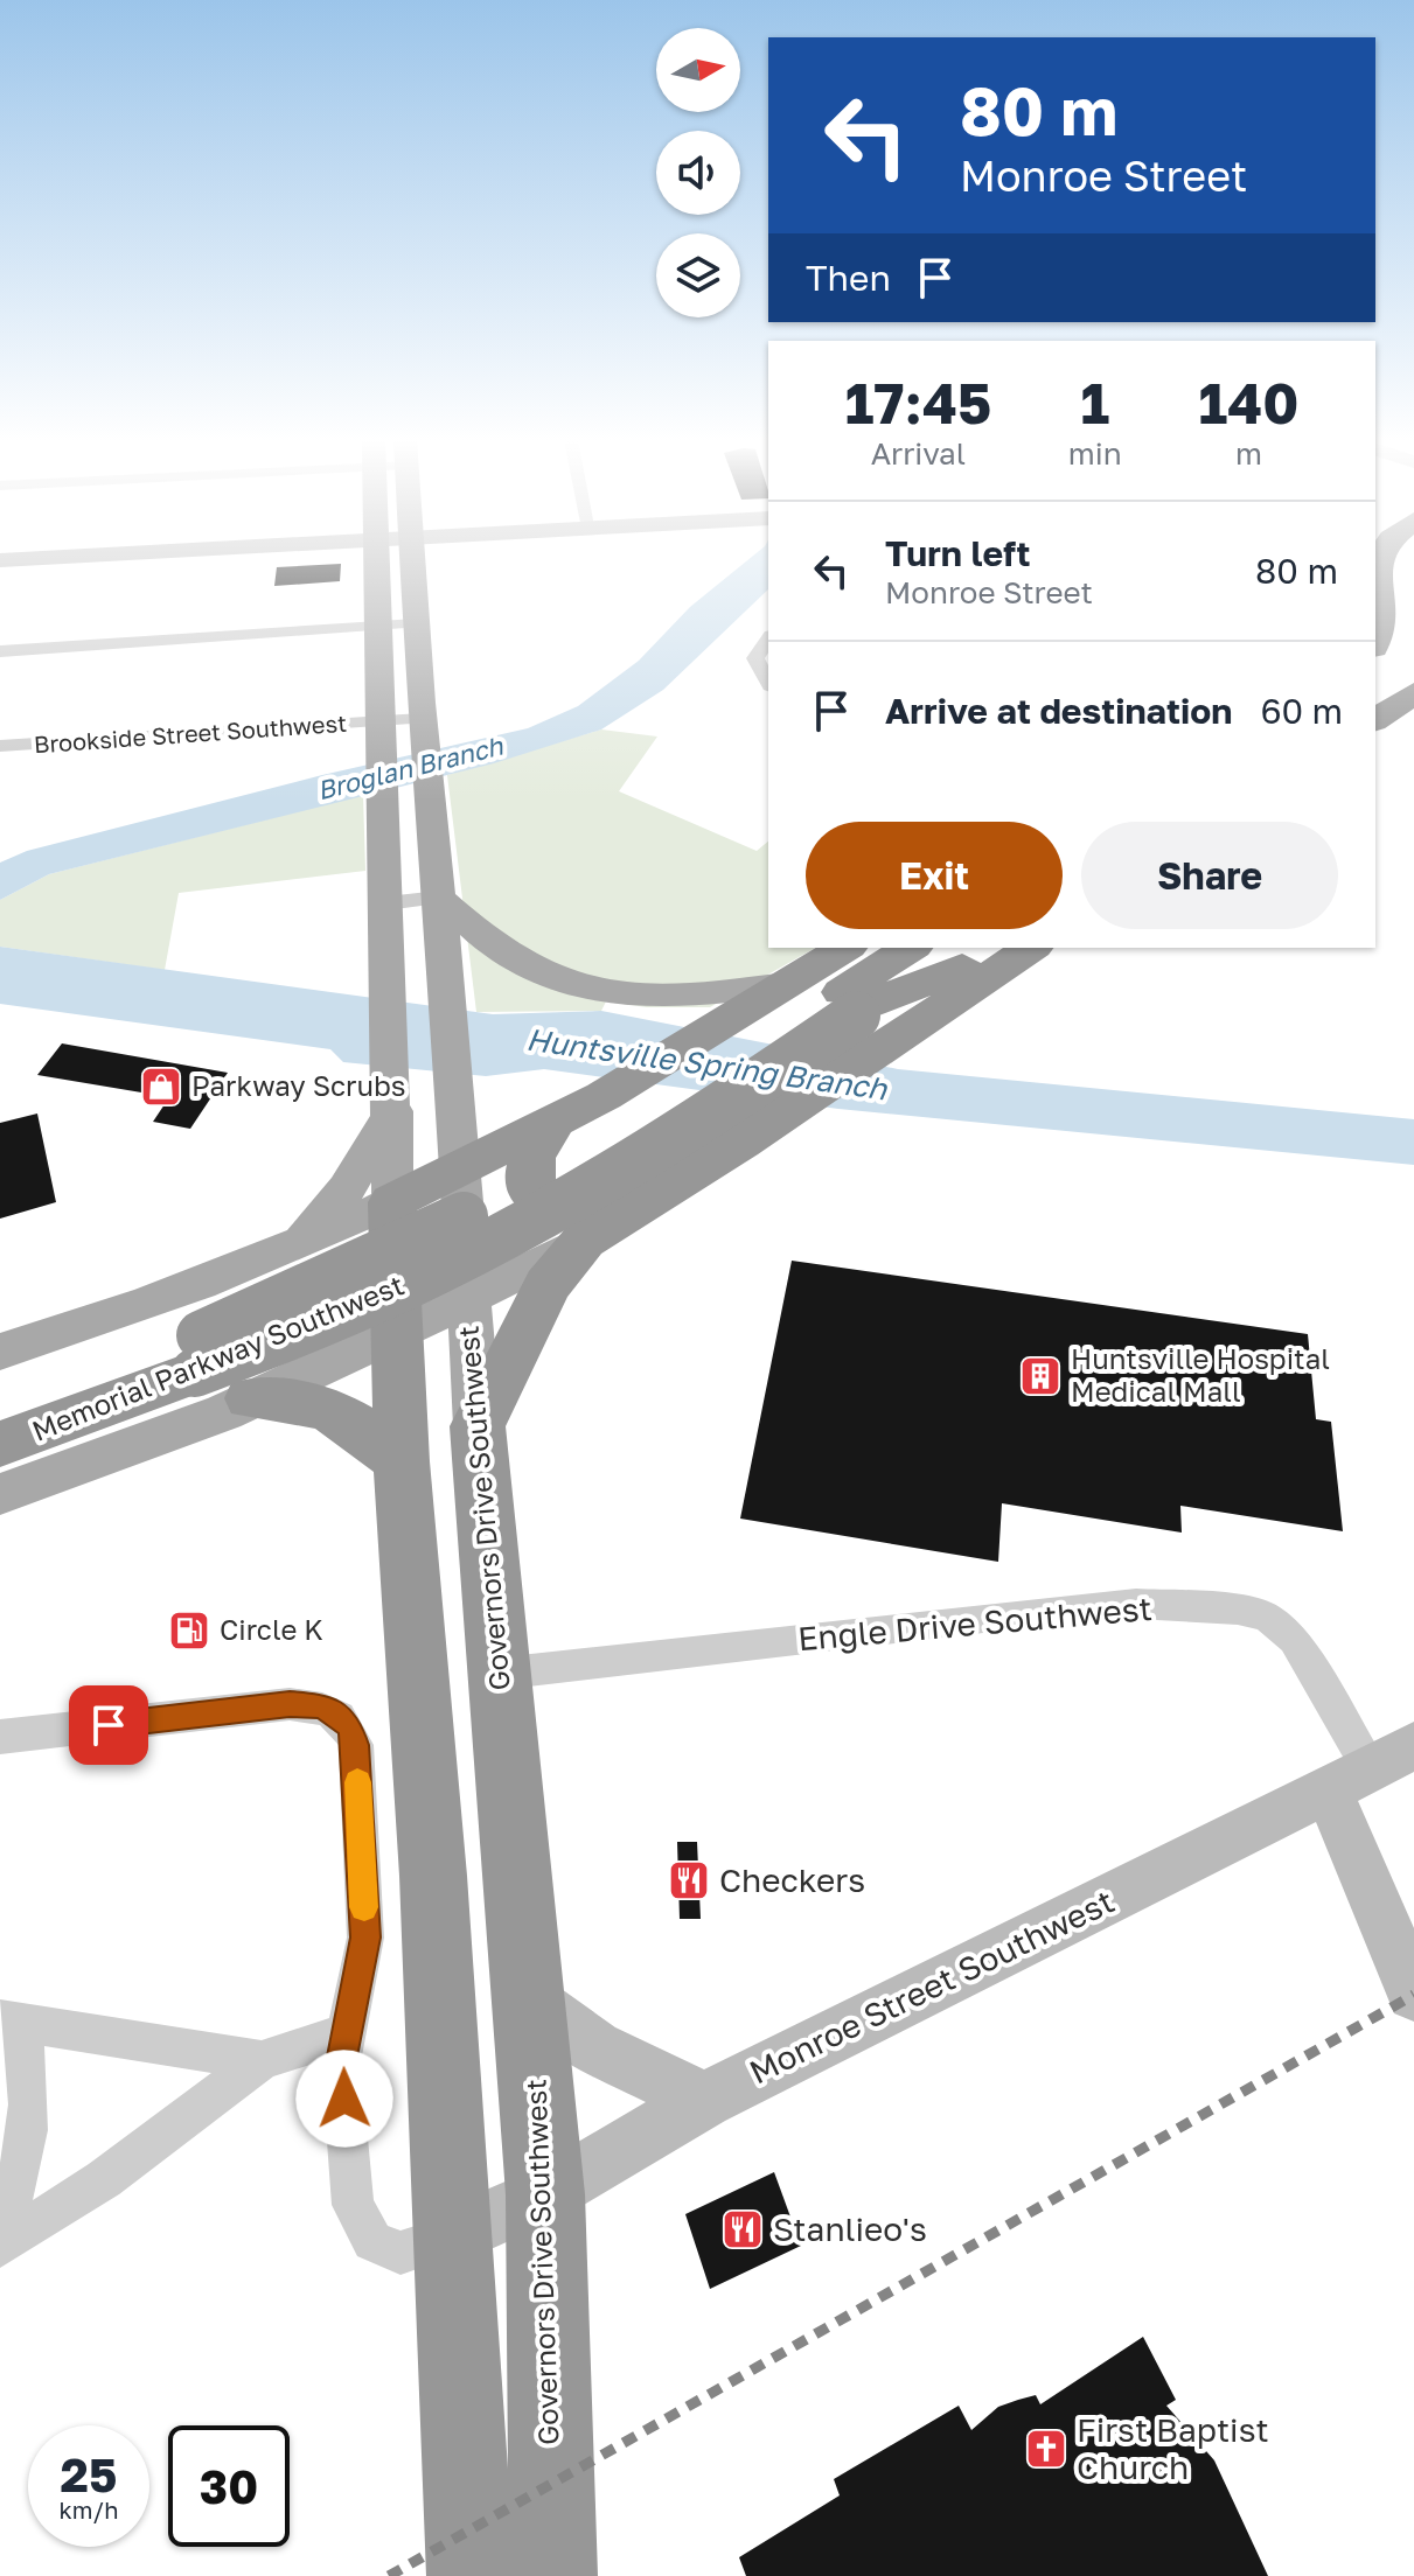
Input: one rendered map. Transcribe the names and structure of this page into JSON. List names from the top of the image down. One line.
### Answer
{"streets":{"highway":["Memorial Parkway Southwest","Governors Drive Southwest"],"street":["Brookside Street Southwest","Engle Drive Southwest","Monroe Street Southwest"]},"crossings":[["Brookside Street Southwest","Governors Drive Southwest"],["Memorial Parkway Southwest","Governors Drive Southwest"],["Governors Drive Southwest","Engle Drive Southwest"],["Governors Drive Southwest","Monroe Street Southwest"],["Engle Drive Southwest","Monroe Street Southwest"]],"water":["Broglan Branch","Huntsville Spring Branch"],"places":{"shop":["Parkway Scrubs"],"building":["Huntsville Hospital Medical Mall"],"fuel station":["Circle K"],"restaurant":["Checkers","Stanlieo's"],"church":["First Baptist Church"]},"north":"right","page":{"turn":["80 m","Monroe Street"],"then":"Then","eta":["17:45","Arrival","1","min","140","m"],"list":[{"name":"Turn left","note":"Monroe Street","value":"80 m"},{"name":"Arrive at destination","value":"60 m"}],"buttons":["Exit","Share"],"speed":"25 km/h","limit":"30"}}
